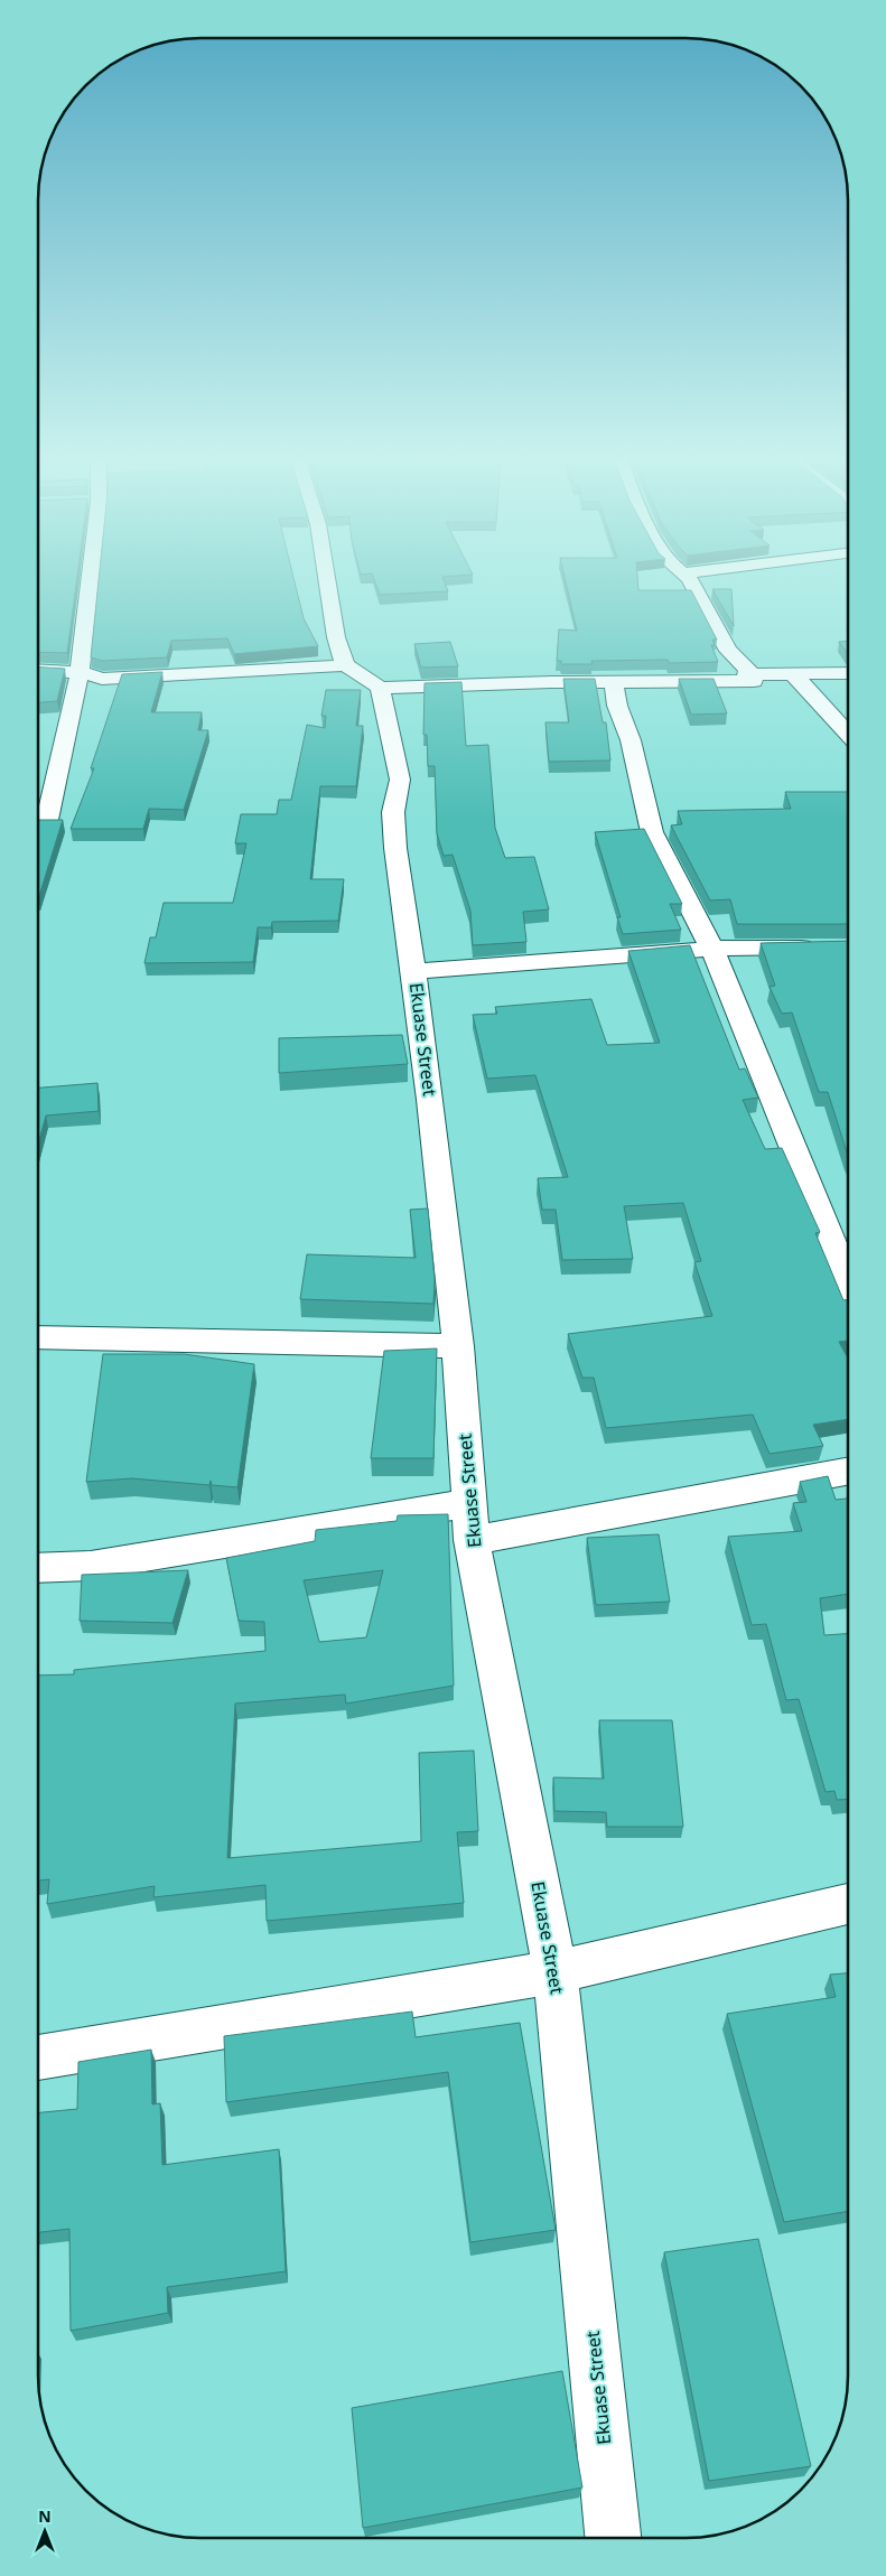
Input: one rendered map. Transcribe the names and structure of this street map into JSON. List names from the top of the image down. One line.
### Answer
{"streets":{"street":["Ekuase Street"]},"north":"top"}
